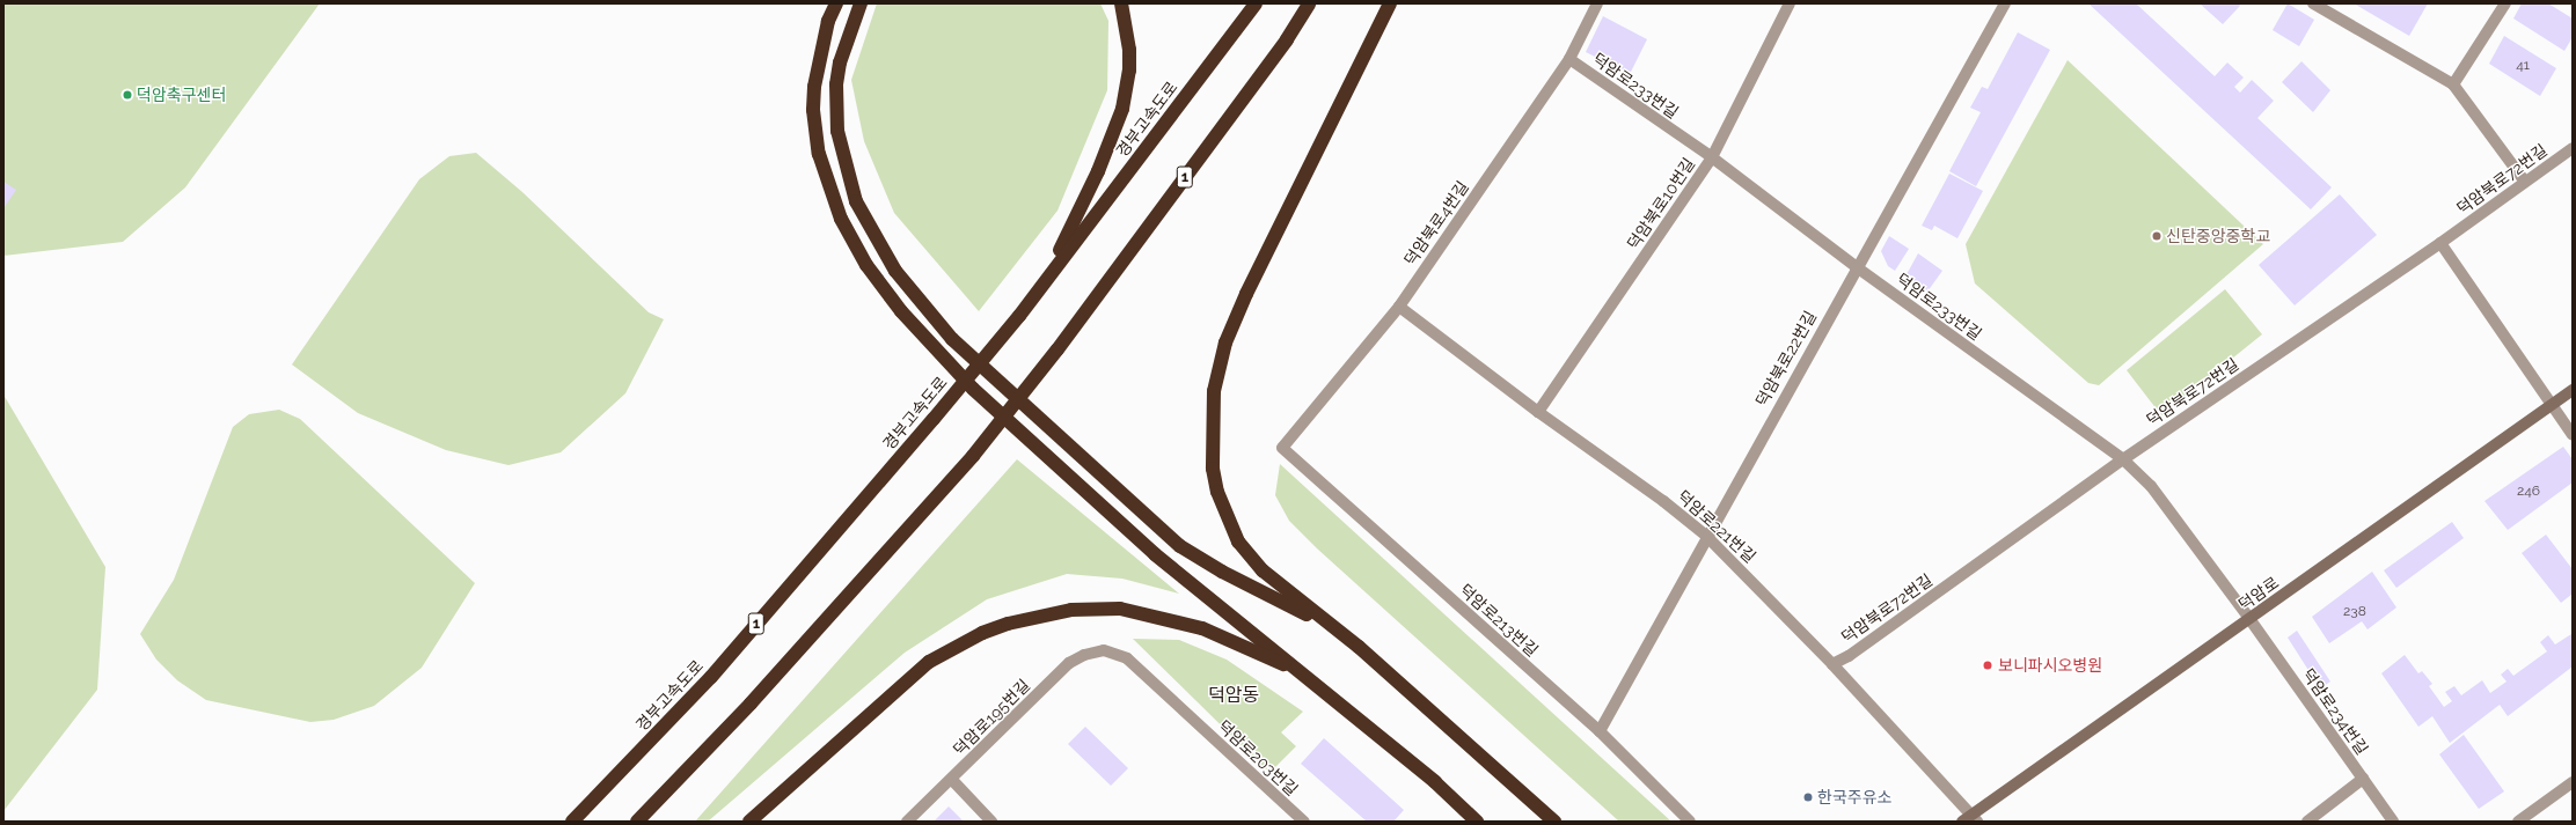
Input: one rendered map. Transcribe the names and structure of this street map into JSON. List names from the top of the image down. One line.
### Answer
{"streets":{"highway":["경부고속도로","1"],"street":["덕암로233번길","덕암북로72번길","덕암북로10번길","덕암북로4번길","덕암북로22번길","덕암로221번길","덕암로","덕암로213번길","덕암로234번길","덕암로195번길","덕암로203번길"]},"crossings":[["덕암로233번길","덕암북로72번길"],["덕암로233번길","덕암북로10번길"],["덕암로233번길","덕암북로4번길"],["덕암로233번길","덕암북로22번길"],["덕암로233번길","덕암로"],["덕암로233번길","덕암로234번길"],["덕암북로72번길","덕암로221번길"],["덕암북로10번길","덕암로221번길"],["덕암북로4번길","덕암로221번길"],["덕암북로4번길","덕암로213번길"],["덕암북로22번길","덕암로221번길"],["덕암북로22번길","덕암로213번길"],["덕암로221번길","덕암로"],["덕암로","덕암로234번길"],["덕암로195번길","덕암로203번길"]],"districts":["덕암동"],"places":["덕암축구센터","신탄중앙중학교","보니파시오병원","한국주유소"],"house_numbers":["41","246","238"]}
